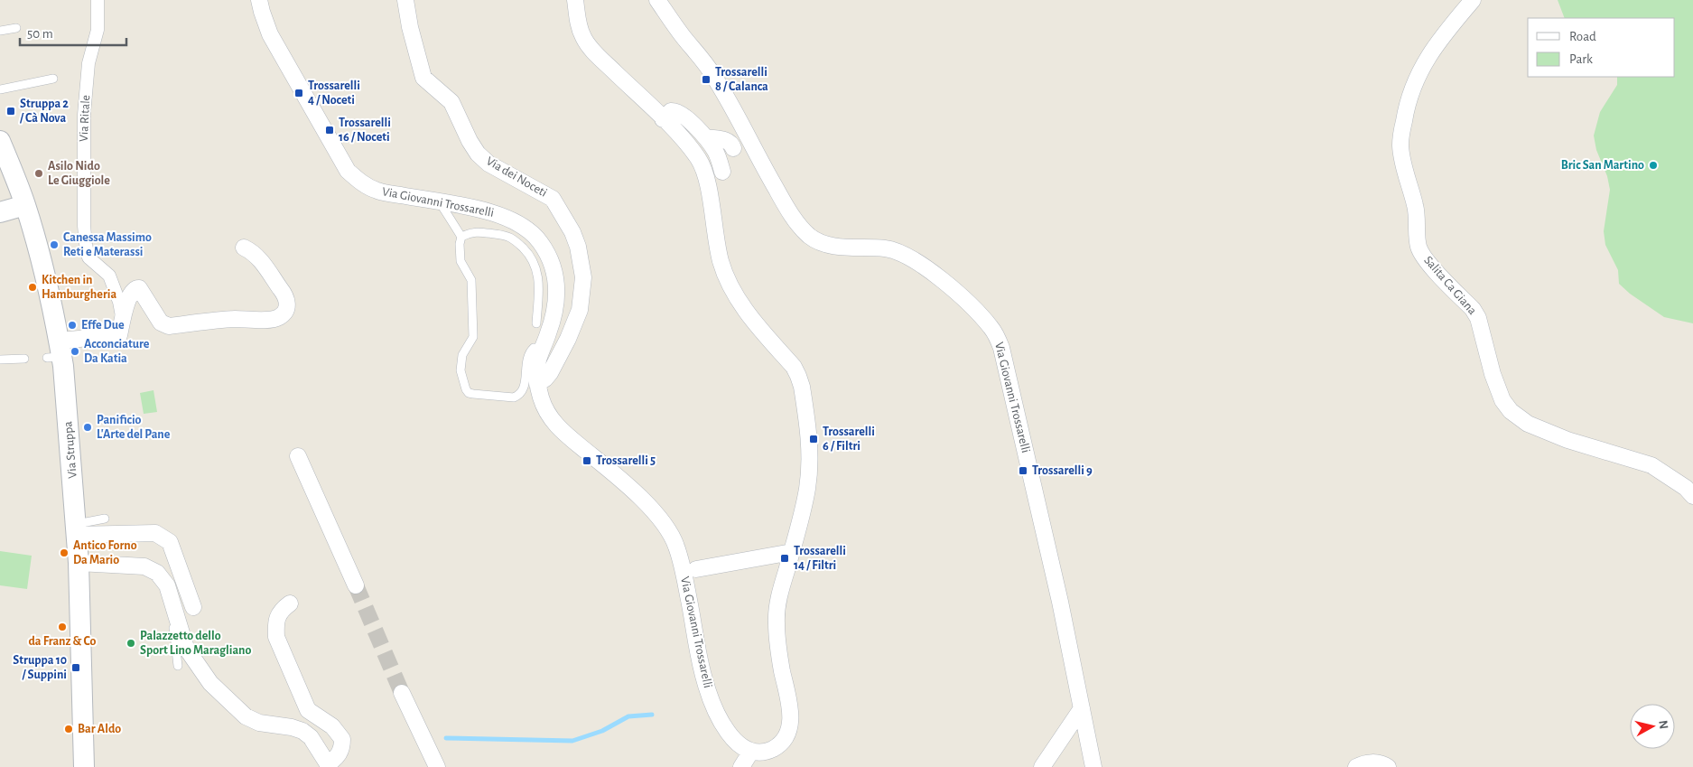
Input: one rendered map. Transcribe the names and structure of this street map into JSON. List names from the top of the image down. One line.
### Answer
{"streets":{"street":["Via Ritale","Via dei Noceti","Via Giovanni Trossarelli","Salita Ca Giana","Via Struppa"]},"crossings":[["Via dei Noceti","Via Giovanni Trossarelli"]],"places":{"transit":["Trossarelli 8 / Calanca","Trossarelli 4 / Noceti","Struppa 2 / Cà Nova","Trossarelli 16 / Noceti","Trossarelli 6 / Filtri","Trossarelli 5","Trossarelli 9","Trossarelli 14 / Filtri","Struppa 10 / Suppini"],"other":["Bric San Martino","Asilo Nido Le Giuggiole","Canessa Massimo Reti e Materassi","Kitchen in Hamburgheria","Effe Due","Acconciature Da Katia","Panificio L'Arte del Pane","Antico Forno Da Mario","da Franz & Co","Palazzetto dello Sport Lino Maragliano","Bar Aldo"]},"legend":["Road","Park"],"scale_bar":"50 m","north":"right"}
